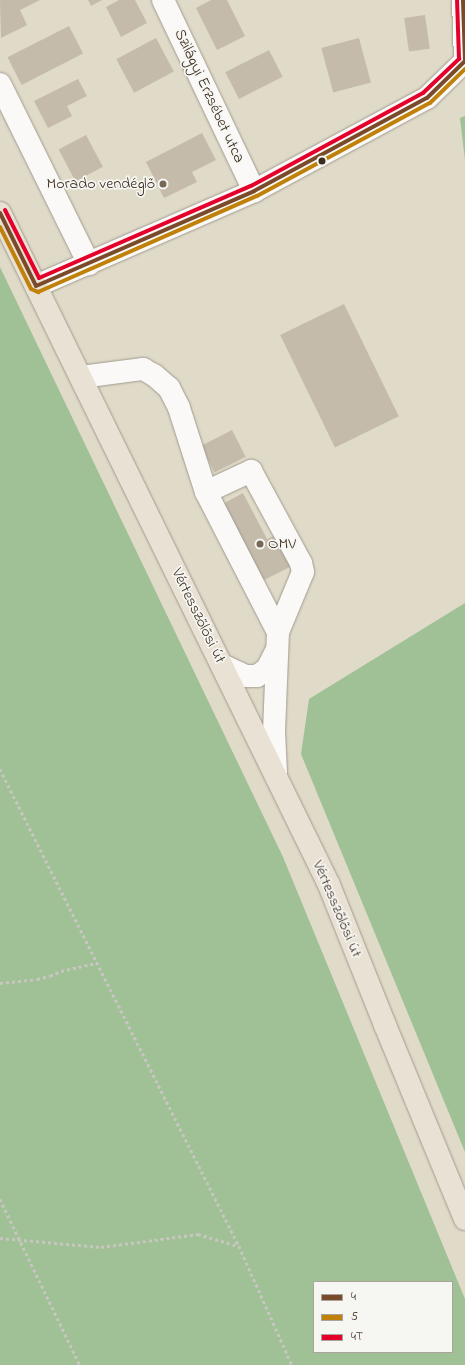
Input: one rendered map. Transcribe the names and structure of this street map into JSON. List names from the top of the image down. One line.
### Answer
{"streets":{"main road":["Vértesszőlősi út"],"street":["Szilágyi Erzsébet utca"]},"places":["Morado vendéglő","OMV"],"lines":["transit line 4","transit line 4T","transit line 5"],"legend":["4","5","4T"]}
